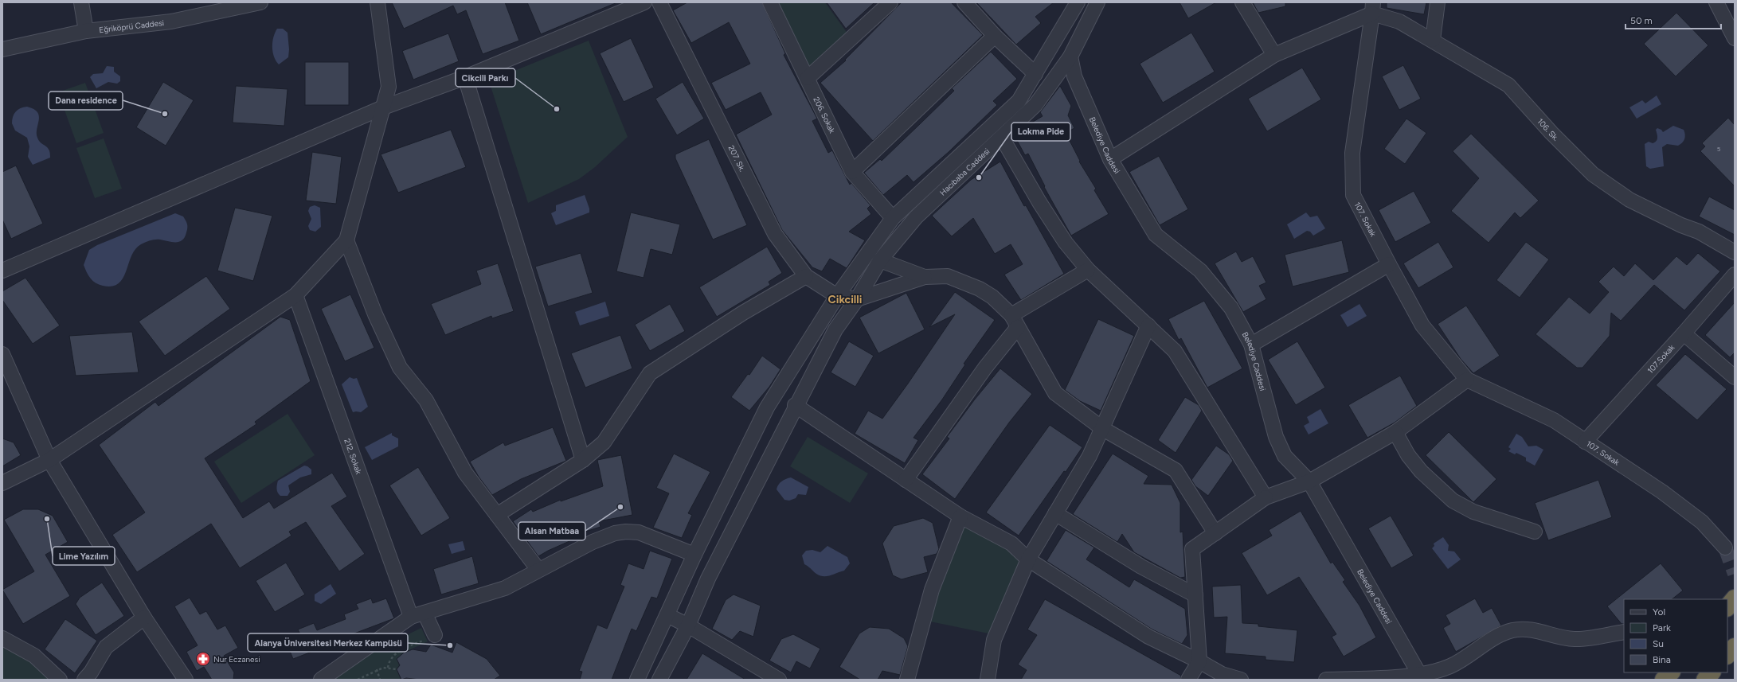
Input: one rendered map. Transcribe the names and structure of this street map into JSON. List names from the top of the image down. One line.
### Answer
{"streets":{"street":["Eğriköprü Caddesi","206. Sokak","106. Sk.","Belediye Caddesi","207. Sk.","Hacıbaba Caddesi","107. Sokak","107.Sokak","212. Sokak"]},"crossings":[["106. Sk.","107. Sokak"],["Belediye Caddesi","Hacıbaba Caddesi"],["107. Sokak","107.Sokak"]],"districts":["Cikcilli"],"places":{"other":["Cikcili Parkı","Dana residence","Lokma Pide","Alsan Matbaa","Lime Yazılım","Alanya Üniversitesi Merkez Kampüsü"],"pharmacy":["Nur Eczanesi"]},"house_numbers":["5"],"legend":["Yol","Park","Su","Bina"],"scale_bar":"50 m"}
